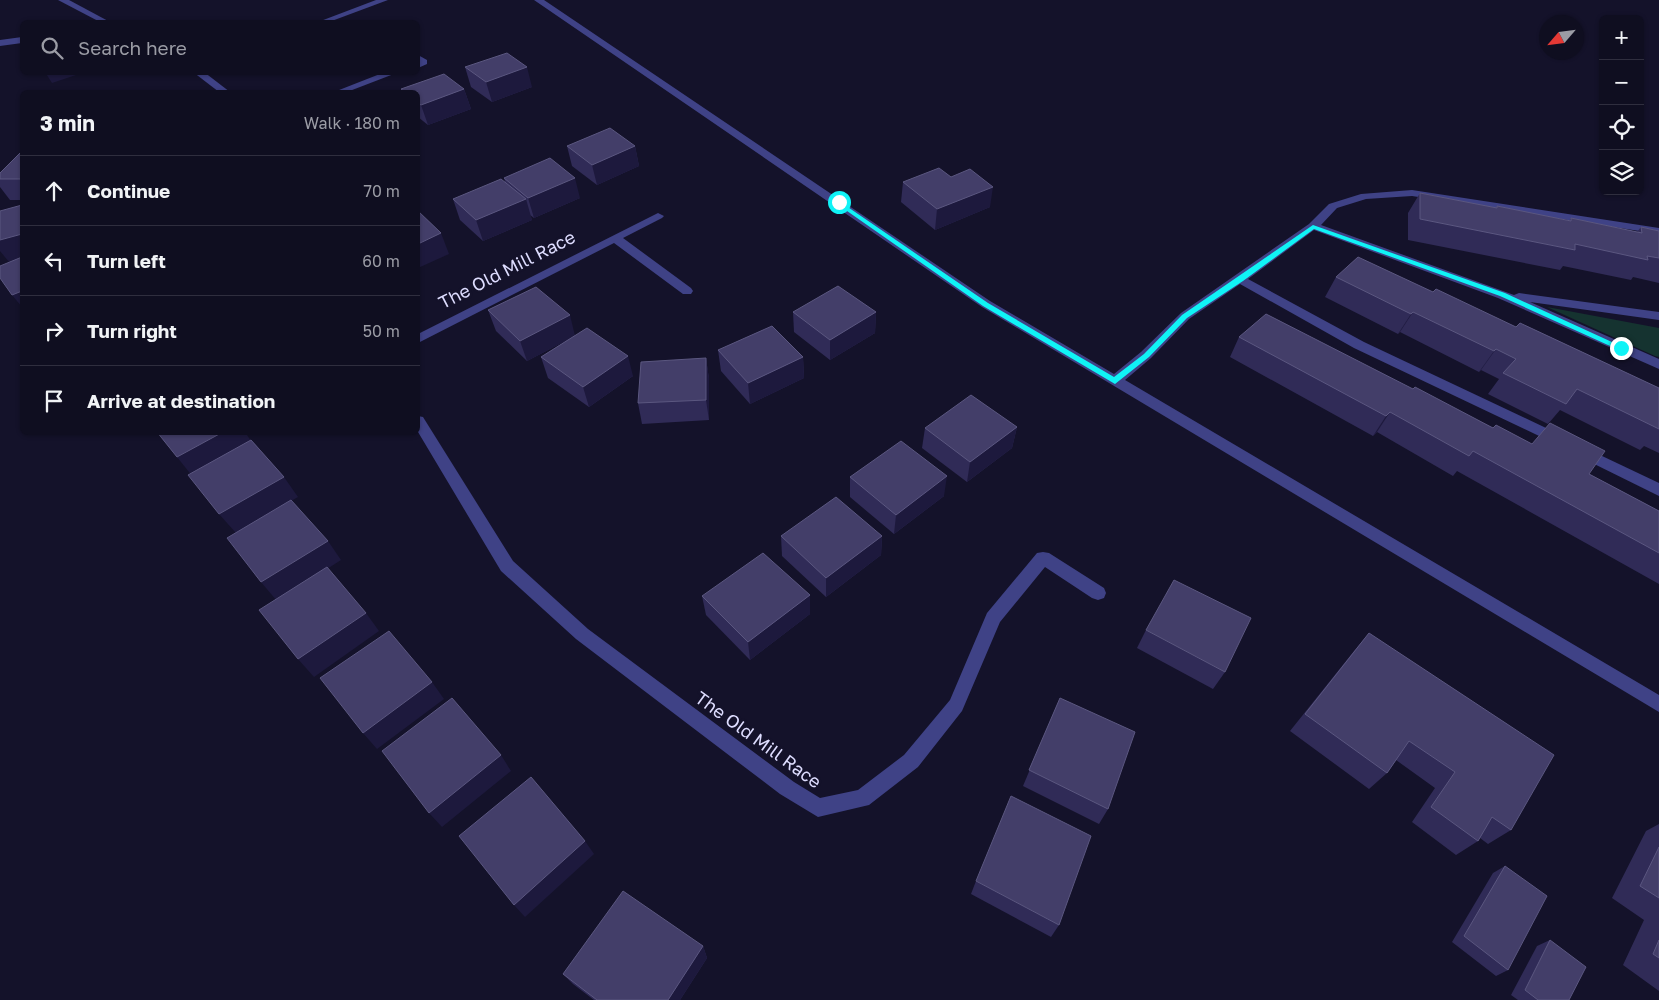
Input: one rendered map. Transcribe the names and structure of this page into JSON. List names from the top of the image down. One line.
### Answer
{"streets":{"street":["The Old Mill Race"]},"north":"bottom left","page":{"map_buttons":["+","−"],"search":"Search here","heading":["3 min","Walk · 180 m"],"list":[["Continue","70 m"],["Turn left","60 m"],["Turn right","50 m"],"Arrive at destination"]}}
